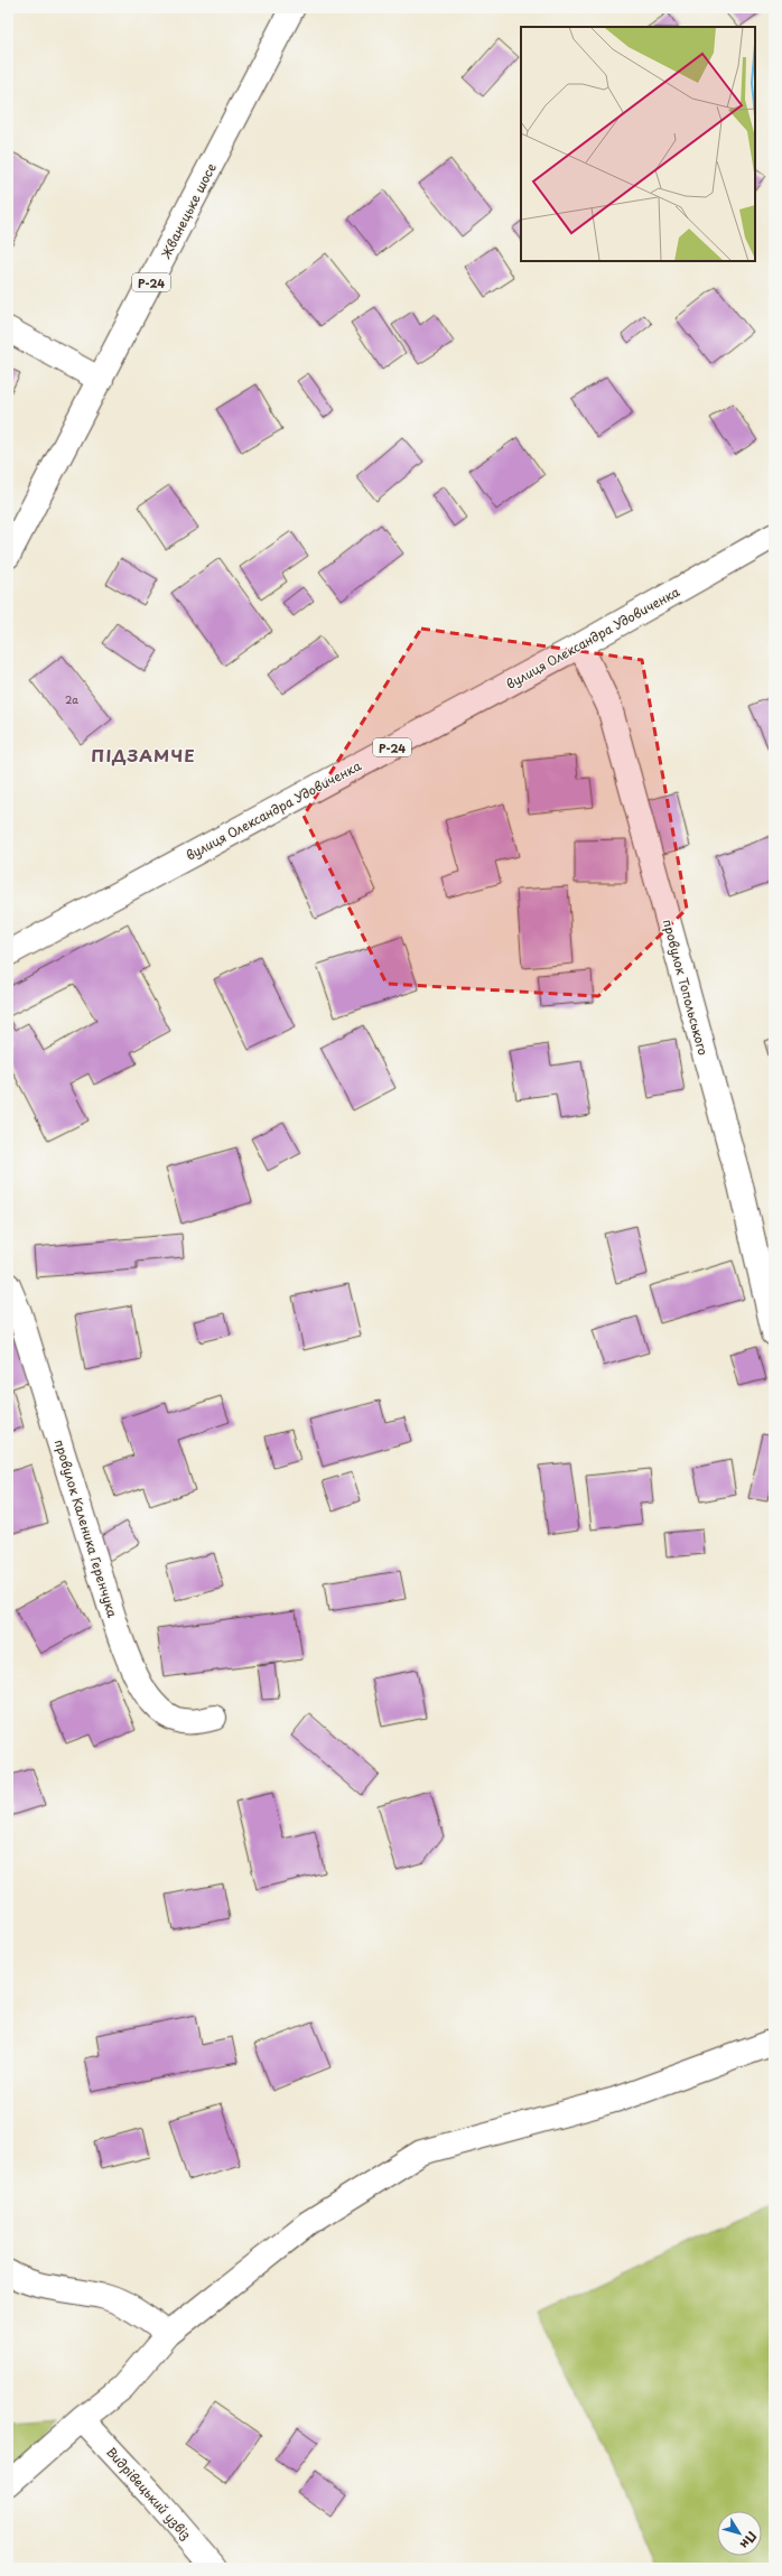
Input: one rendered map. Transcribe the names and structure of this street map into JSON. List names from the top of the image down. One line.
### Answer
{"streets":{"street":["Жванецьке шосе","Р-24","вулиця Олександра Удовиченка","провулок Топольського","провулок Каленика Геренчука","Видрівецький узвіз"]},"crossings":[["вулиця Олександра Удовиченка","провулок Топольського"]],"districts":["ПІДЗАМЧЕ"],"house_numbers":["2а"],"north":"bottom right"}
